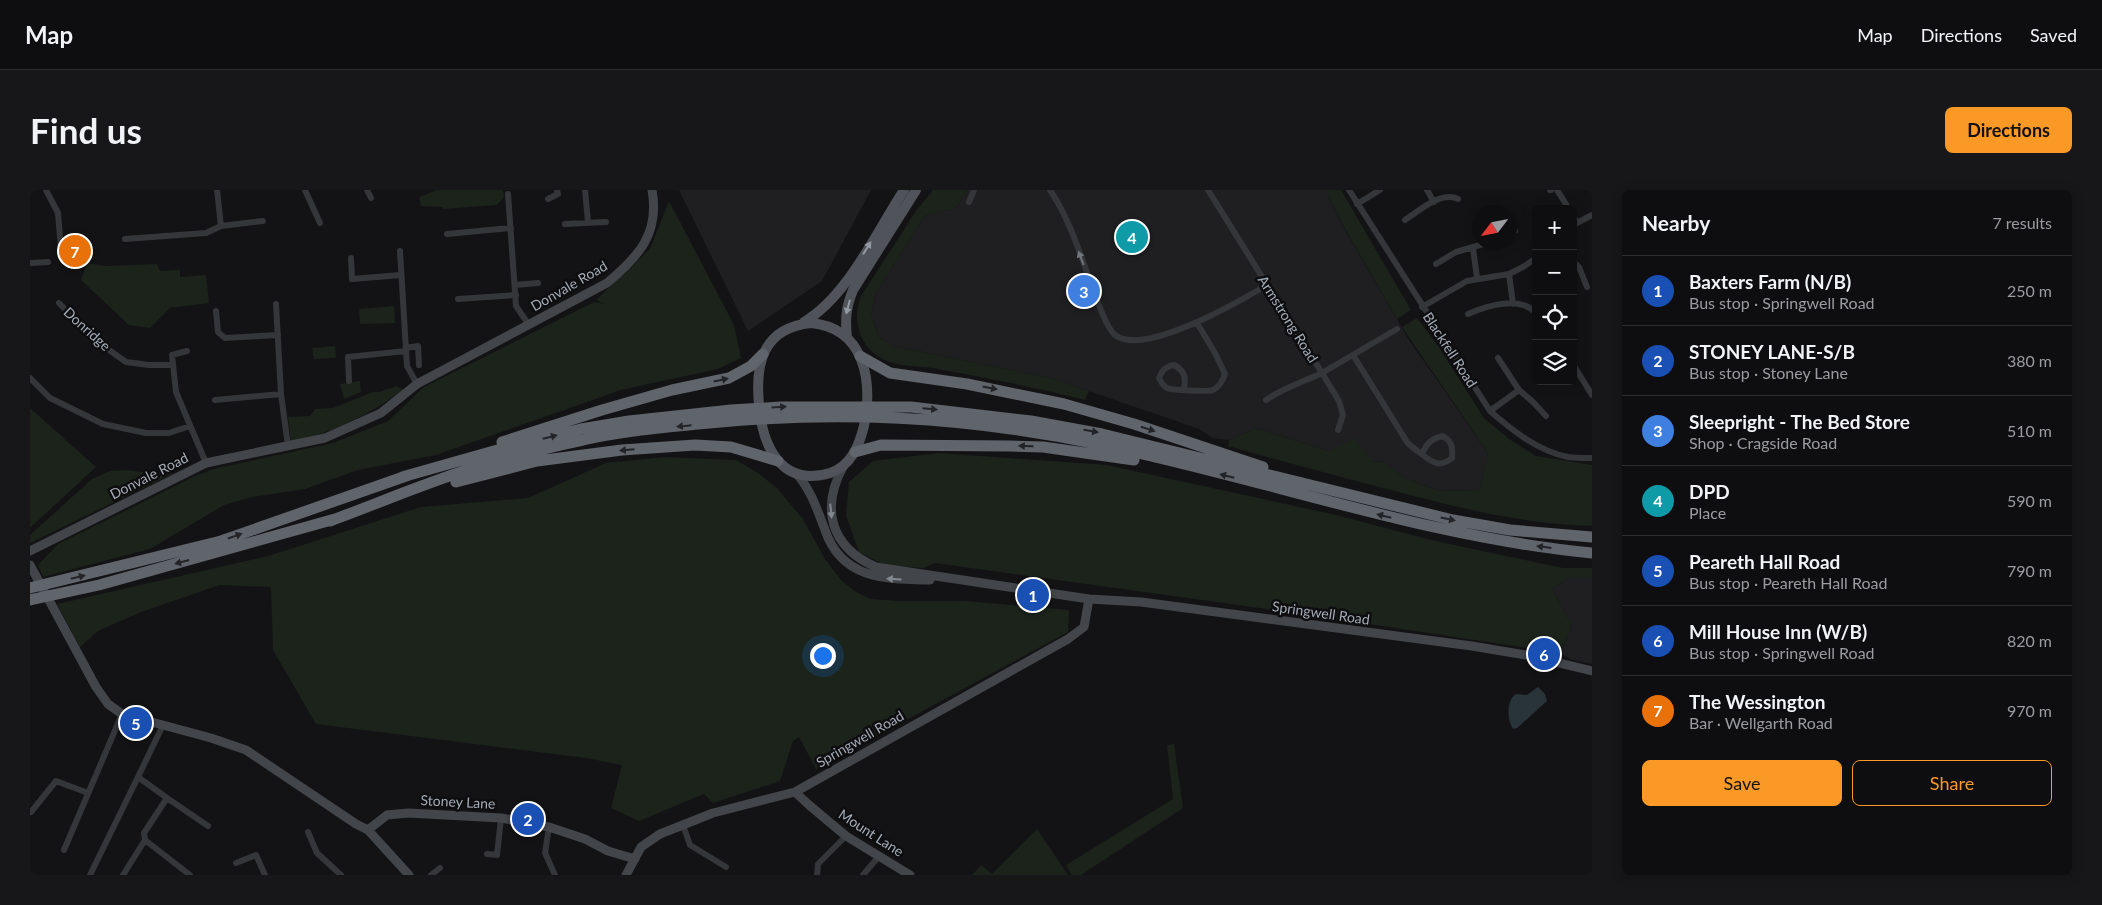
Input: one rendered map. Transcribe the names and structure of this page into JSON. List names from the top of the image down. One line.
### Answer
{"streets":{"street":["Donvale Road","Armstrong Road","Donridge","Blackfell Road","Springwell Road","Stoney Lane","Mount Lane"]},"crossings":[["Springwell Road","Stoney Lane"],["Springwell Road","Mount Lane"]],"north":"bottom left","page":{"header":"Map","nav":["Map","Directions","Saved"],"buttons":["Directions",["Save","Share"]],"title":"Find us","heading":["Nearby","7 results"],"map_buttons":["+","−"],"pins":["4","7","3","1","6","5","2"],"list":[{"mark":"1","name":"Baxters Farm (N/B)","note":"Bus stop · Springwell Road","value":"250 m"},{"mark":"2","name":"STONEY LANE-S/B","note":"Bus stop · Stoney Lane","value":"380 m"},{"mark":"3","name":"Sleepright - The Bed Store","note":"Shop · Cragside Road","value":"510 m"},{"mark":"4","name":"DPD","note":"Place","value":"590 m"},{"mark":"5","name":"Peareth Hall Road","note":"Bus stop · Peareth Hall Road","value":"790 m"},{"mark":"6","name":"Mill House Inn (W/B)","note":"Bus stop · Springwell Road","value":"820 m"},{"mark":"7","name":"The Wessington","note":"Bar · Wellgarth Road","value":"970 m"}]}}
